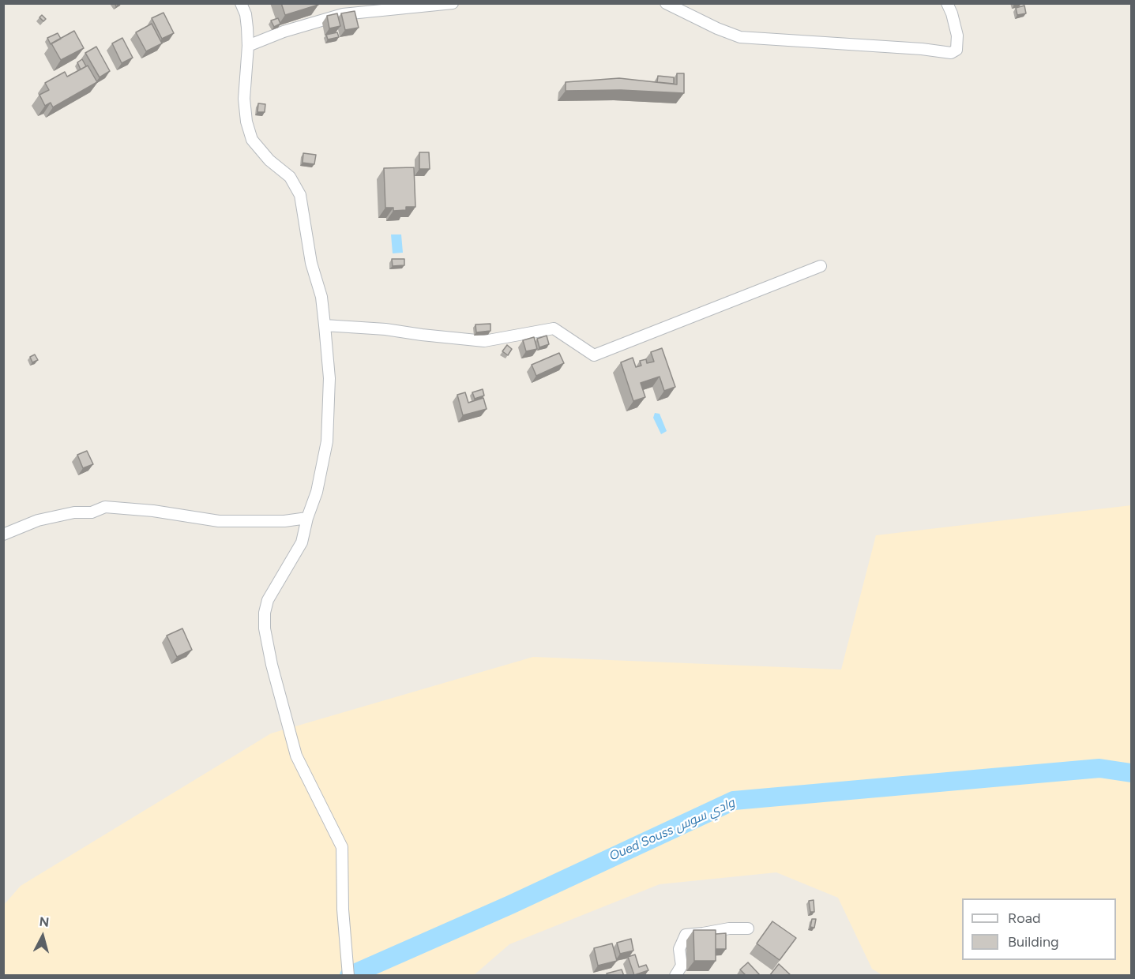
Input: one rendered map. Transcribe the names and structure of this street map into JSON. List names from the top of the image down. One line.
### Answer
{"water":["Oued Souss وادي سوس"],"legend":["Road","Building"],"north":"top"}
